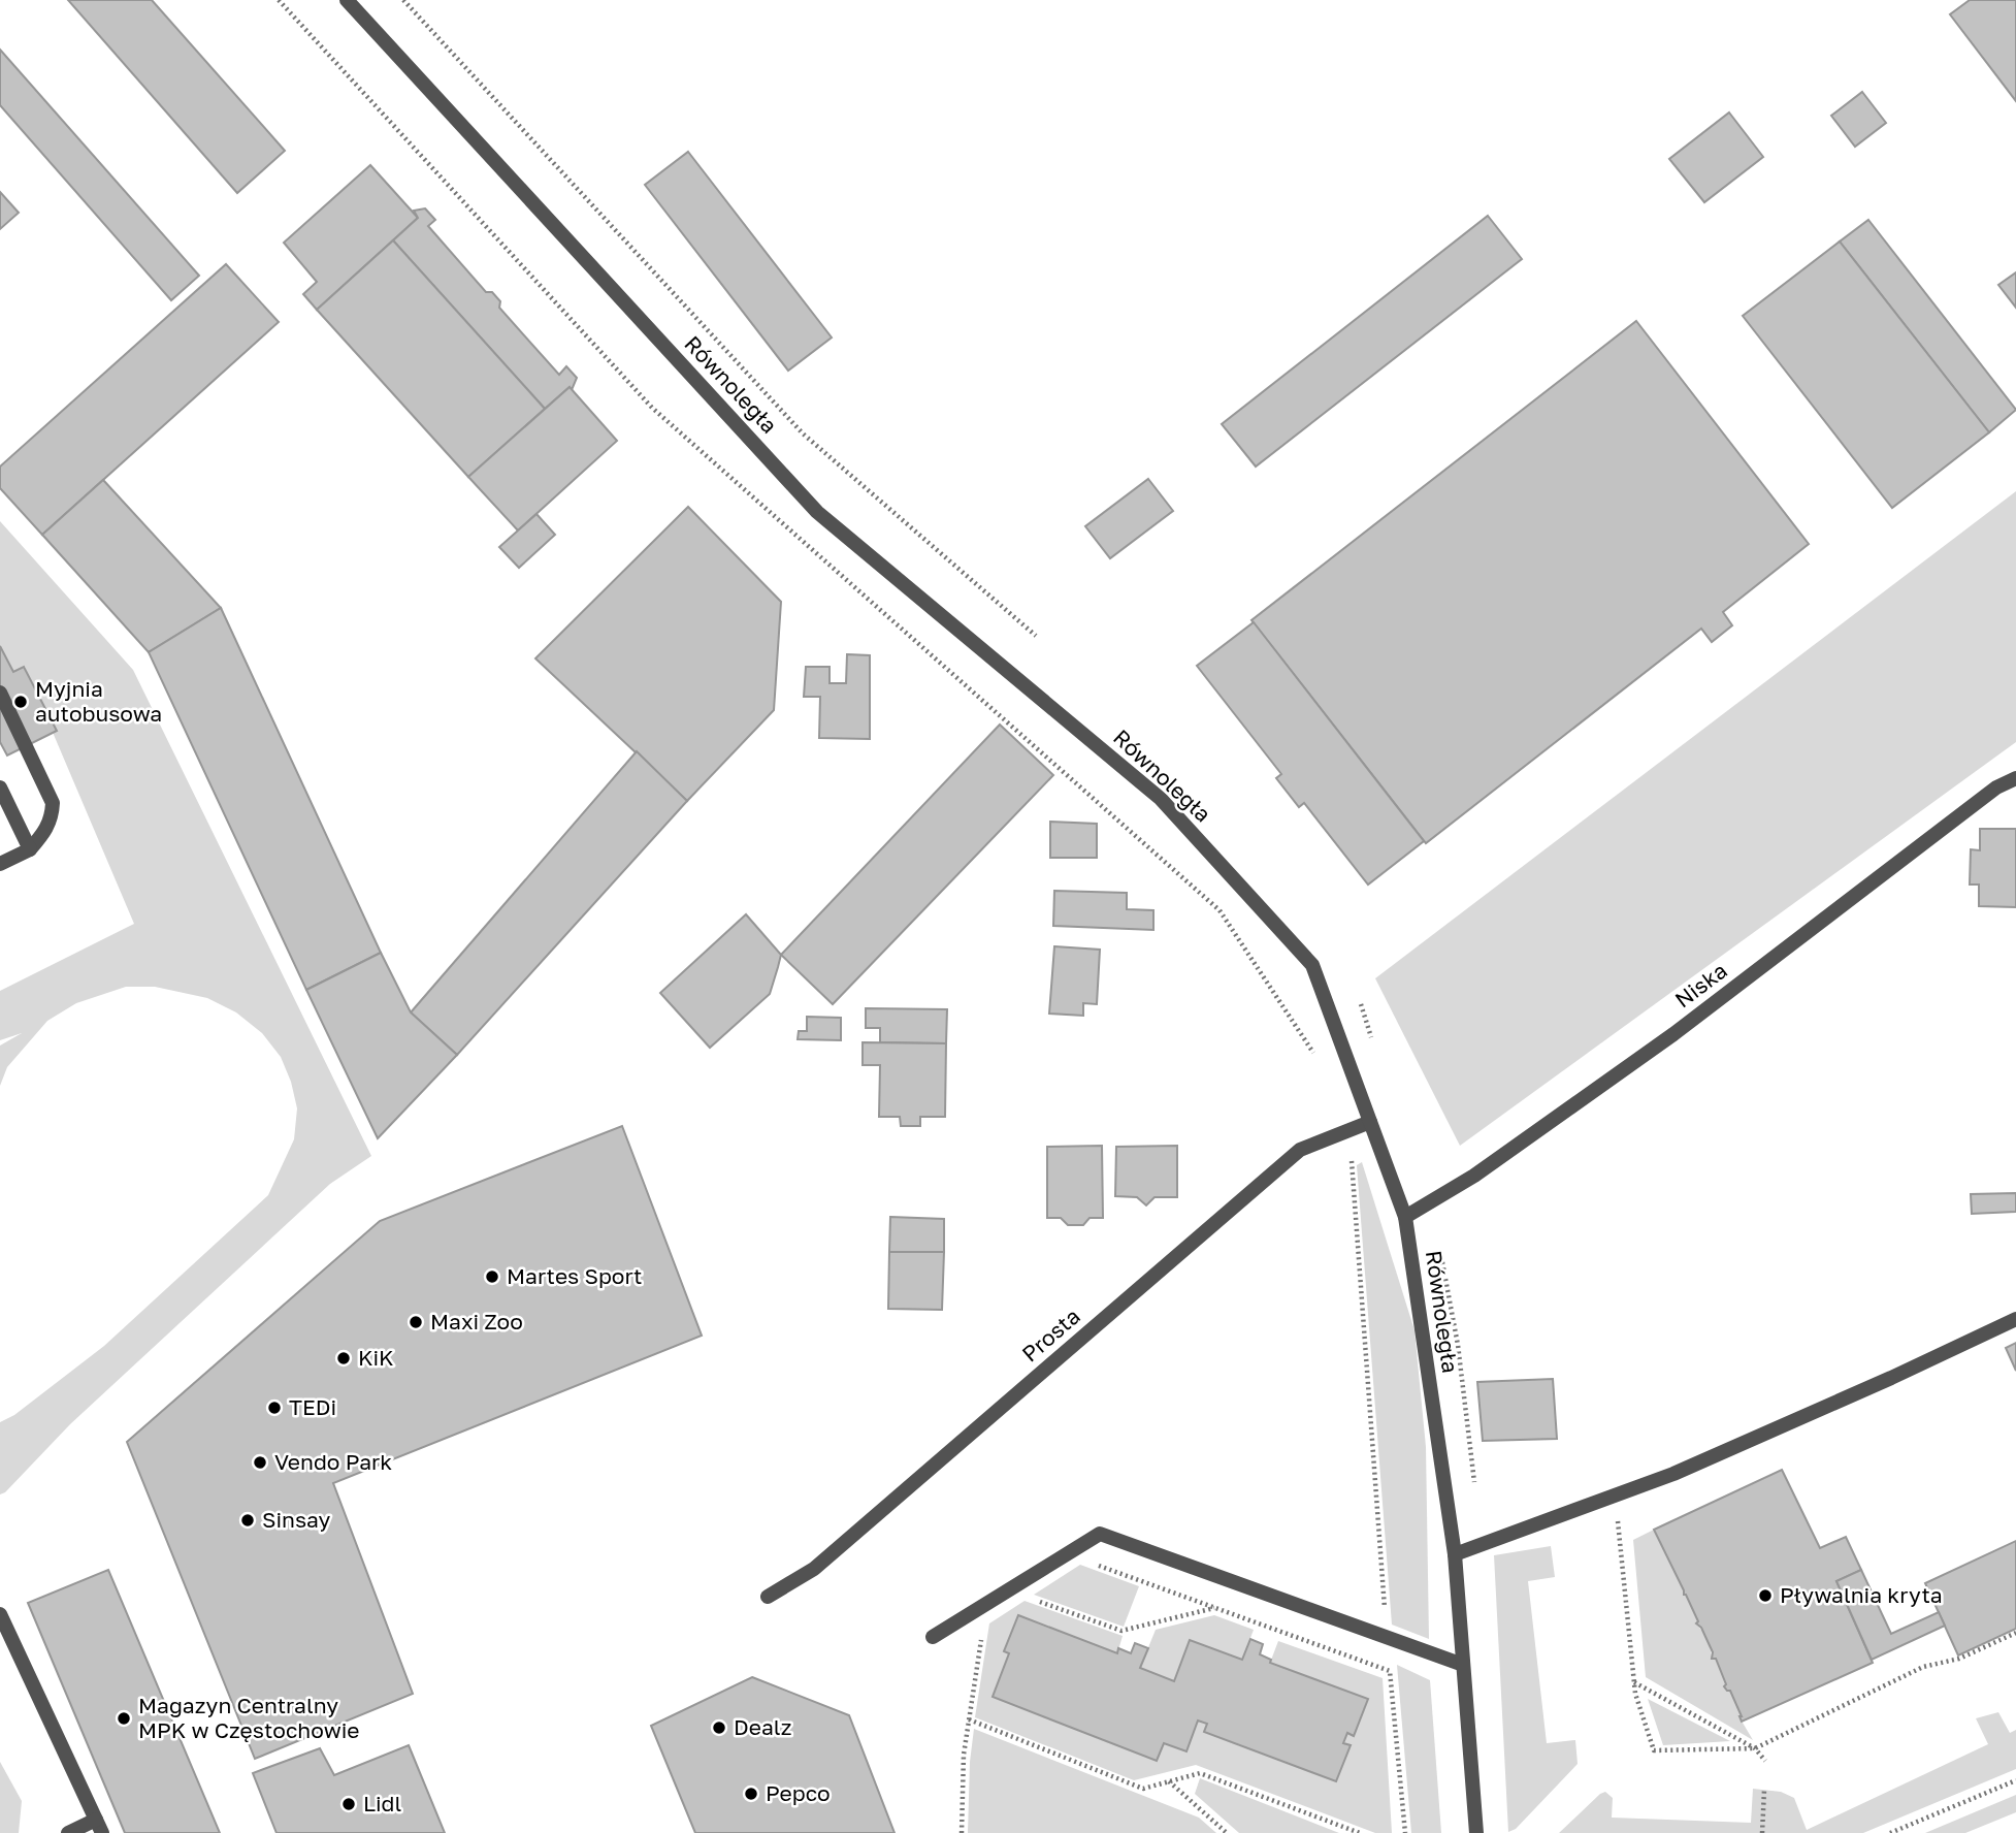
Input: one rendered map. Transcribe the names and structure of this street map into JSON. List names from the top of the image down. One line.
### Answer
{"streets":{"street":["Równoległa","Niska","Prosta"]},"crossings":[["Równoległa","Niska"],["Równoległa","Prosta"]],"places":["Myjnia autobusowa","Martes Sport","Maxi Zoo","KiK","TEDi","Vendo Park","Sinsay","Pływalnia kryta","Magazyn Centralny MPK w Częstochowie","Dealz","Pepco","Lidl"]}
